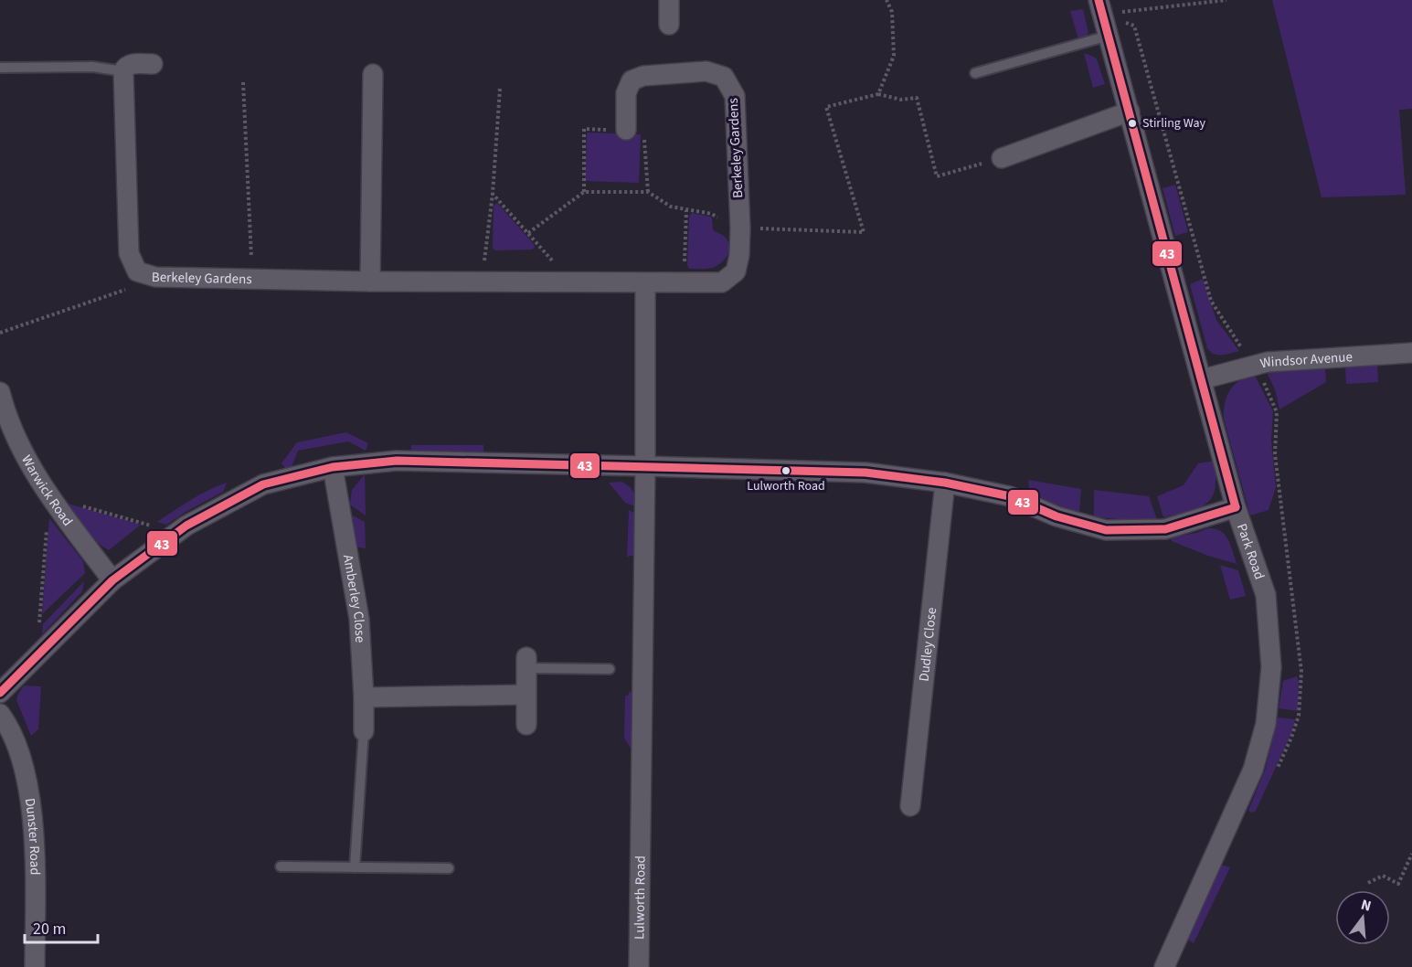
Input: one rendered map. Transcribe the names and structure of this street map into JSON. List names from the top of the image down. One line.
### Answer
{"streets":{"street":["Berkeley Gardens","Windsor Avenue","Warwick Road","Park Road","Amberley Close","Dudley Close","Dunster Road","Lulworth Road"]},"crossings":[["Windsor Avenue","Park Road"]],"places":["Stirling Way","Lulworth Road"],"lines":["transit line 43"],"scale_bar":"20 m","north":"top"}
